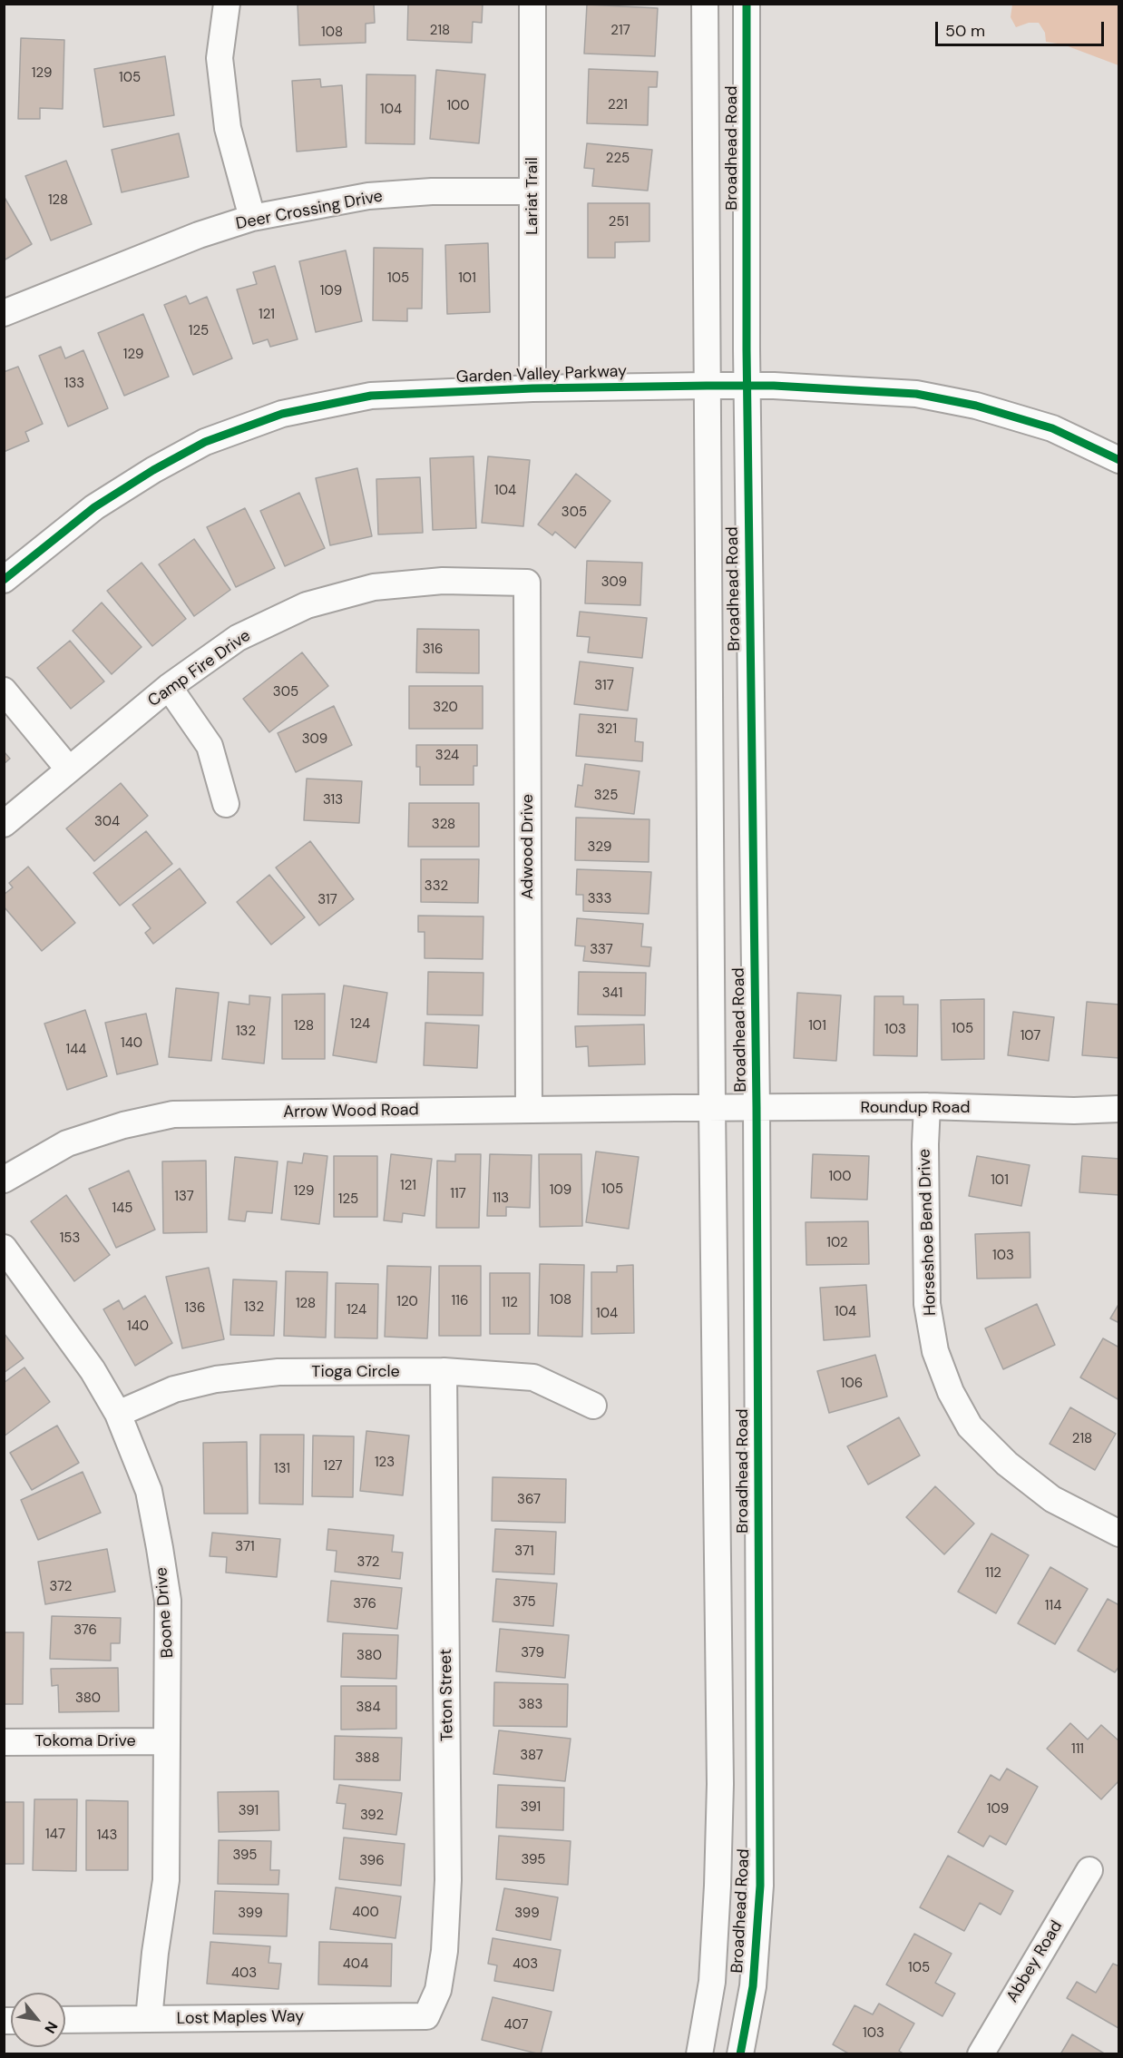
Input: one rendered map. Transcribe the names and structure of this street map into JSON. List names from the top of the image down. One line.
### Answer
{"streets":{"street":["Broadhead Road","Lariat Trail","Deer Crossing Drive","Garden Valley Parkway","Camp Fire Drive","Adwood Drive","Roundup Road","Arrow Wood Road","Horseshoe Bend Drive","Tioga Circle","Boone Drive","Teton Street","Tokoma Drive","Abbey Road","Lost Maples Way"]},"crossings":[["Broadhead Road","Garden Valley Parkway"],["Broadhead Road","Roundup Road"],["Broadhead Road","Arrow Wood Road"],["Lariat Trail","Deer Crossing Drive"],["Lariat Trail","Garden Valley Parkway"],["Camp Fire Drive","Adwood Drive"],["Adwood Drive","Arrow Wood Road"],["Roundup Road","Arrow Wood Road"],["Roundup Road","Horseshoe Bend Drive"],["Tioga Circle","Boone Drive"],["Tioga Circle","Teton Street"],["Boone Drive","Tokoma Drive"],["Boone Drive","Lost Maples Way"],["Teton Street","Lost Maples Way"]],"house_numbers":["218","217","108","129","105","221","100","104","225","128","251","105","101","109","121","125","129","133","104","305","309","316","317","305","320","321","309","324","325","313","304","328","329","332","333","317","337","341","124","128","101","105","103","132","107","140","144","100","101","121","105","109","129","117","137","113","125","145","153","102","103","108","116","120","112","128","132","136","124","104","104","140","106","218","123","127","131","367","371","371","372","112","372","375","376","114","376","379","380","380","383","384","111","387","388","391","109","391","392","147","143","395","395","396","400","399","399","404","403","105","403","407","103"],"scale_bar":"50 m","north":"bottom right"}
